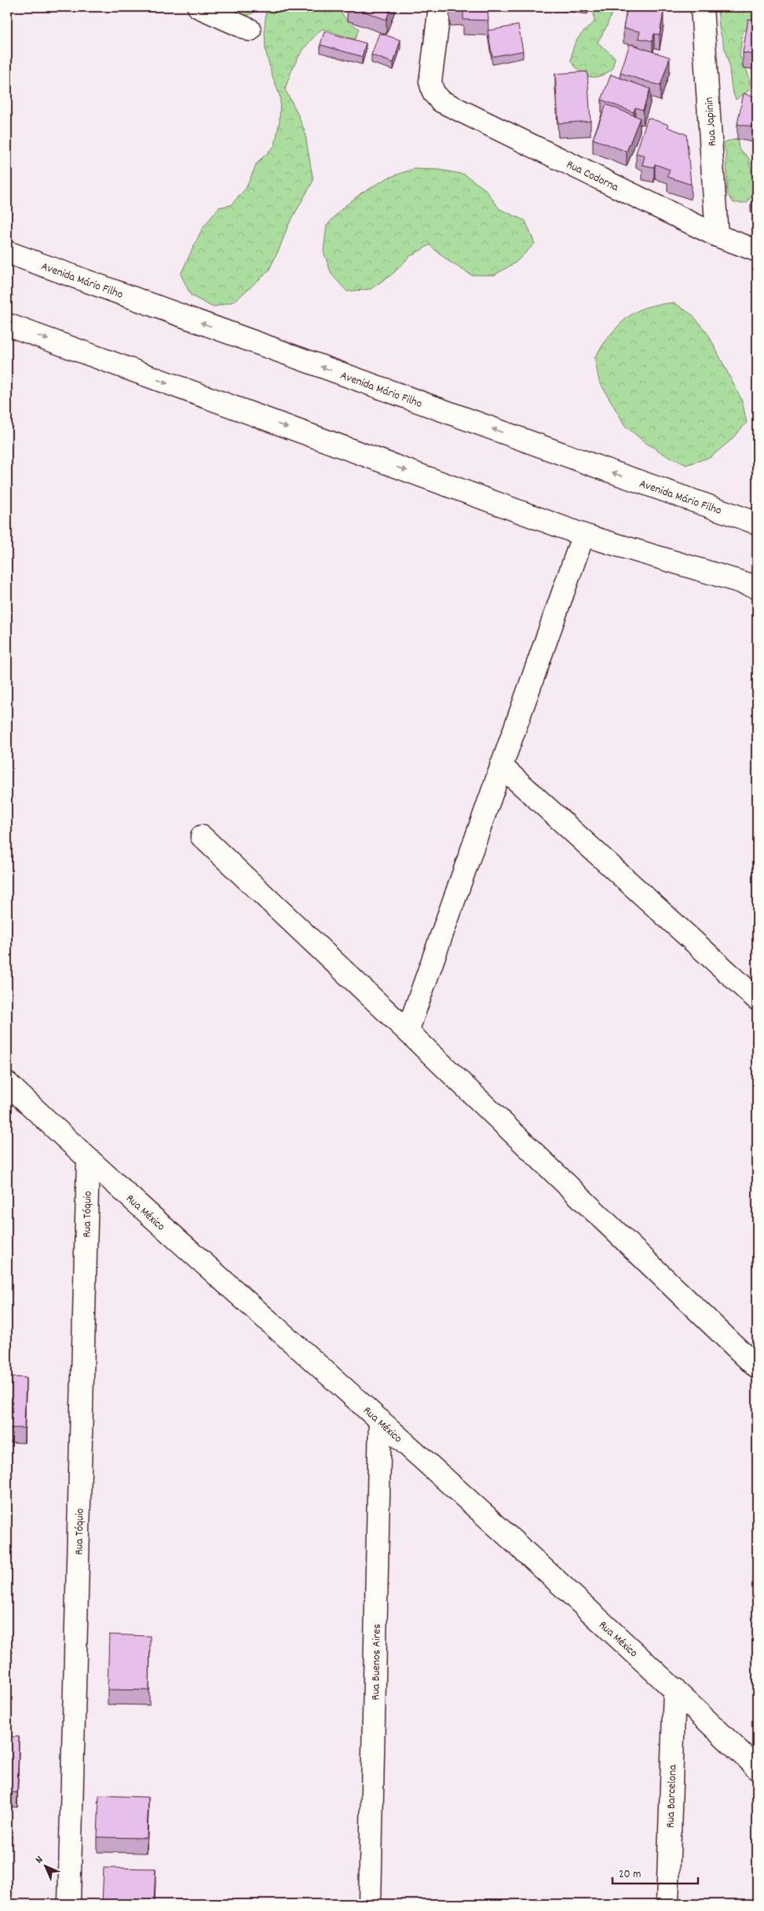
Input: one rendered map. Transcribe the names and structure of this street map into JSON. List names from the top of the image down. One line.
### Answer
{"streets":{"street":["Rua Japinin","Rua Codorna","Avenida Mário Filho","Rua México","Rua Tóquio","Rua Buenos Aires","Rua Barcelona"]},"crossings":[["Rua Japinin","Rua Codorna"],["Rua México","Rua Tóquio"],["Rua México","Rua Buenos Aires"],["Rua México","Rua Barcelona"]],"scale_bar":"20 m","north":"top left"}
